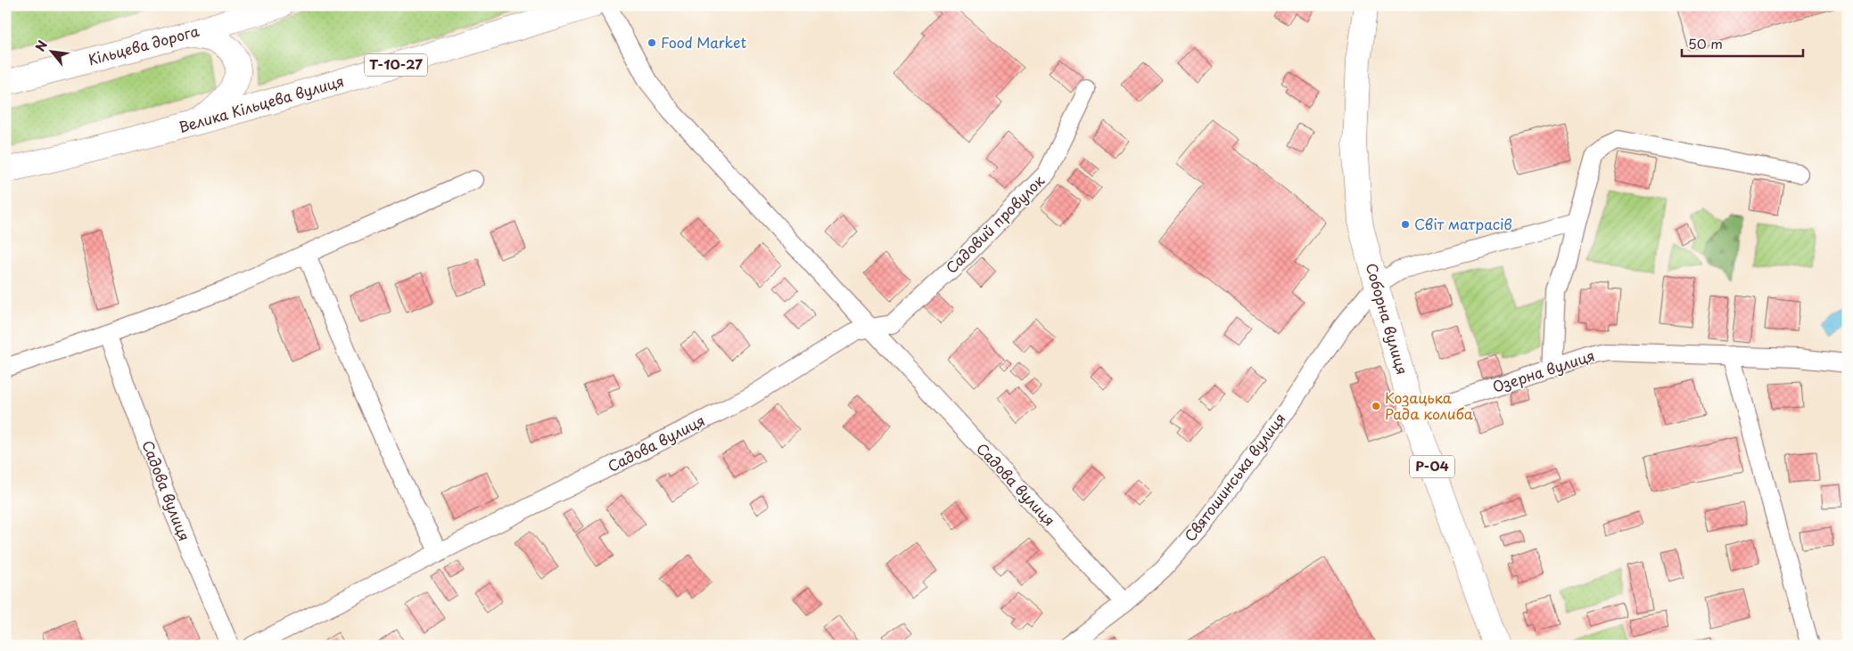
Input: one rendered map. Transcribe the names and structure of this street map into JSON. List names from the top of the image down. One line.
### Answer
{"streets":{"main road":["Кільцева дорога","Т-10-27","Велика Кільцева вулиця","Соборна вулиця","Р-04"],"street":["Садовий провулок","Озерна вулиця","Садова вулиця","Святошинська вулиця"]},"crossings":[["Садовий провулок","Садова вулиця"],["Соборна вулиця","Озерна вулиця"],["Соборна вулиця","Святошинська вулиця"],["Садова вулиця","Святошинська вулиця"]],"places":["Food Market","Світ матрасів","Козацька Рада колиба"],"scale_bar":"50 m","north":"top left"}
